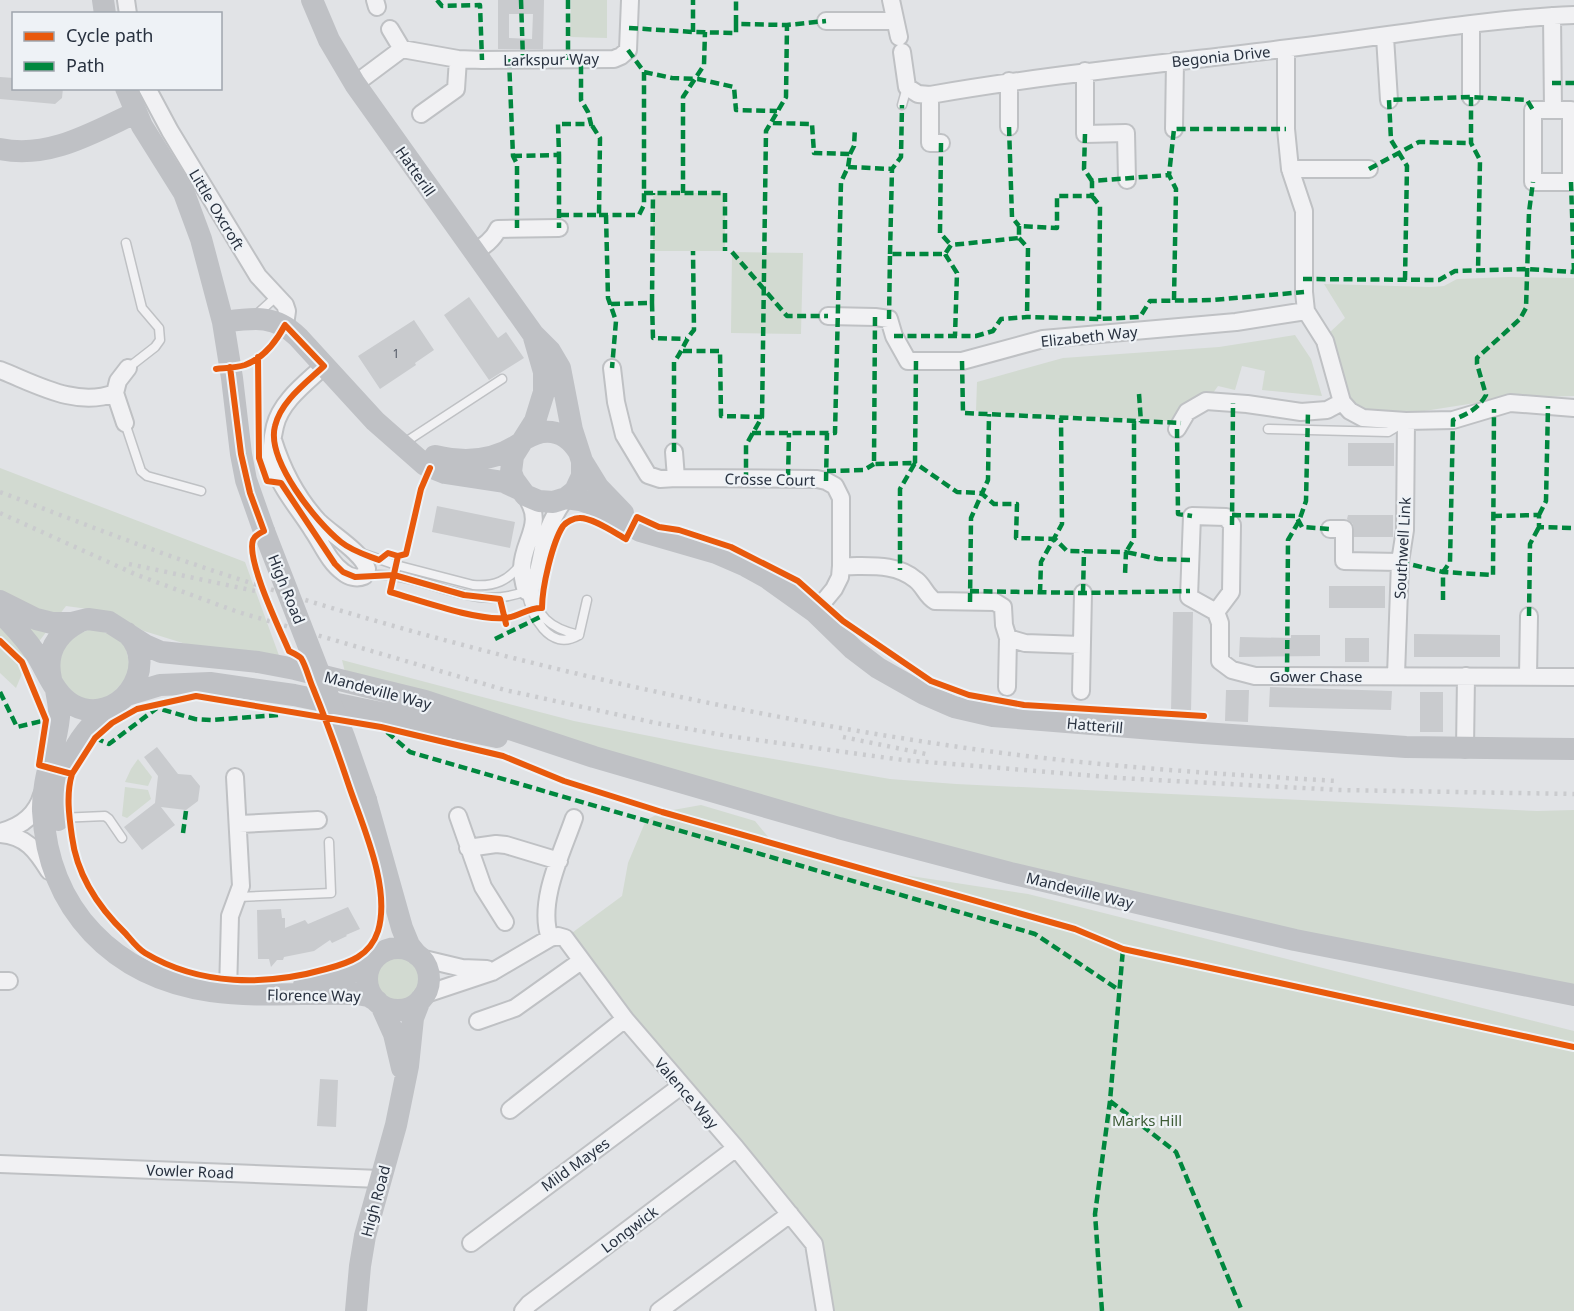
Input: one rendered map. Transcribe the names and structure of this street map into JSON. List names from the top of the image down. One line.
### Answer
{"streets":{"street":["Begonia Drive","Larkspur Way","Hatterill","Little Oxcroft","Elizabeth Way","Crosse Court","Southwell Link","High Road","Gower Chase","Mandeville Way","Florence Way","Valence Way","Mild Mayes","Vowler Road","Longwick"]},"crossings":[["Hatterill","Crosse Court"],["Southwell Link","Gower Chase"],["High Road","Florence Way"],["High Road","Vowler Road"],["Mandeville Way","Florence Way"],["Valence Way","Mild Mayes"],["Valence Way","Longwick"]],"parks":["Marks Hill"],"house_numbers":["1"],"legend":["Cycle path","Path"]}
